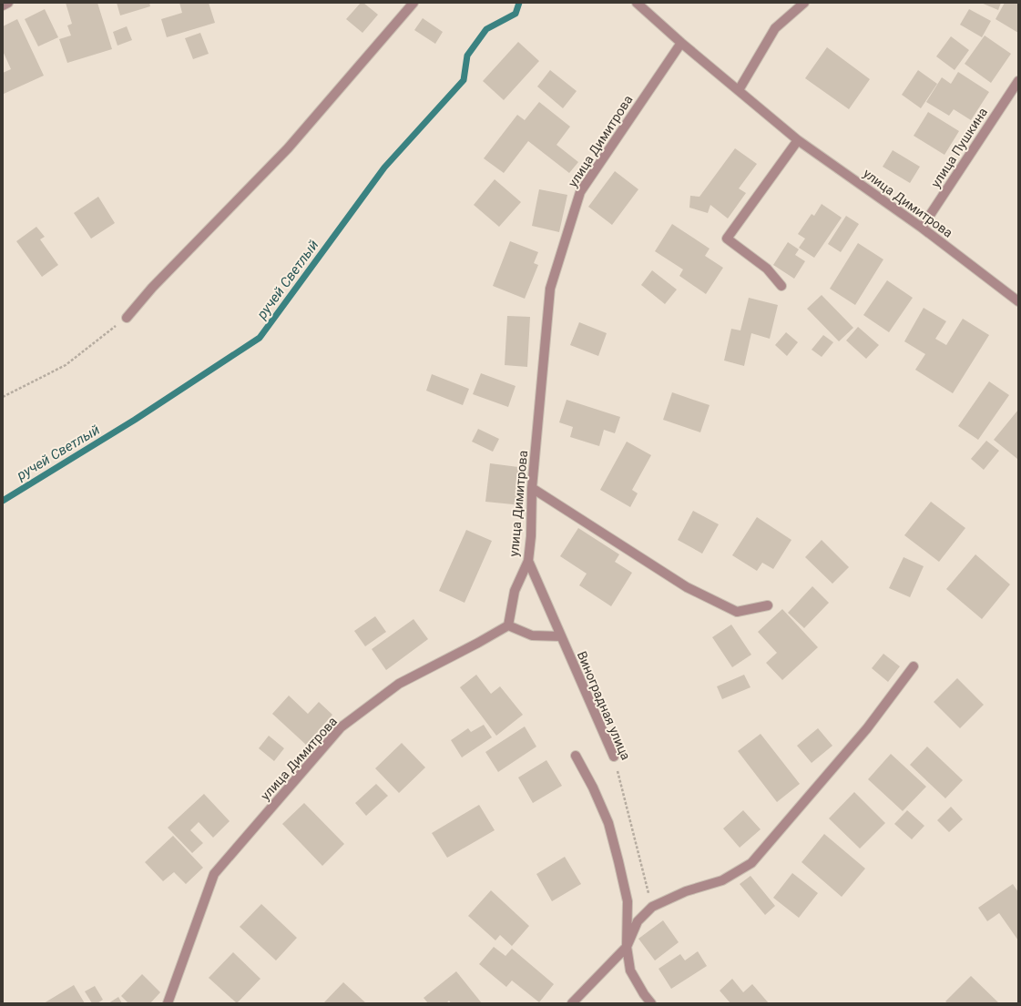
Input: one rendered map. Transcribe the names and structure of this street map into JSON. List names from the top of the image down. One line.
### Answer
{"streets":{"street":["улица Димитрова","улица Пушкина","Виноградная улица"]},"crossings":[["улица Димитрова","улица Пушкина"],["улица Димитрова","Виноградная улица"]],"water":["ручей Светлый"]}
